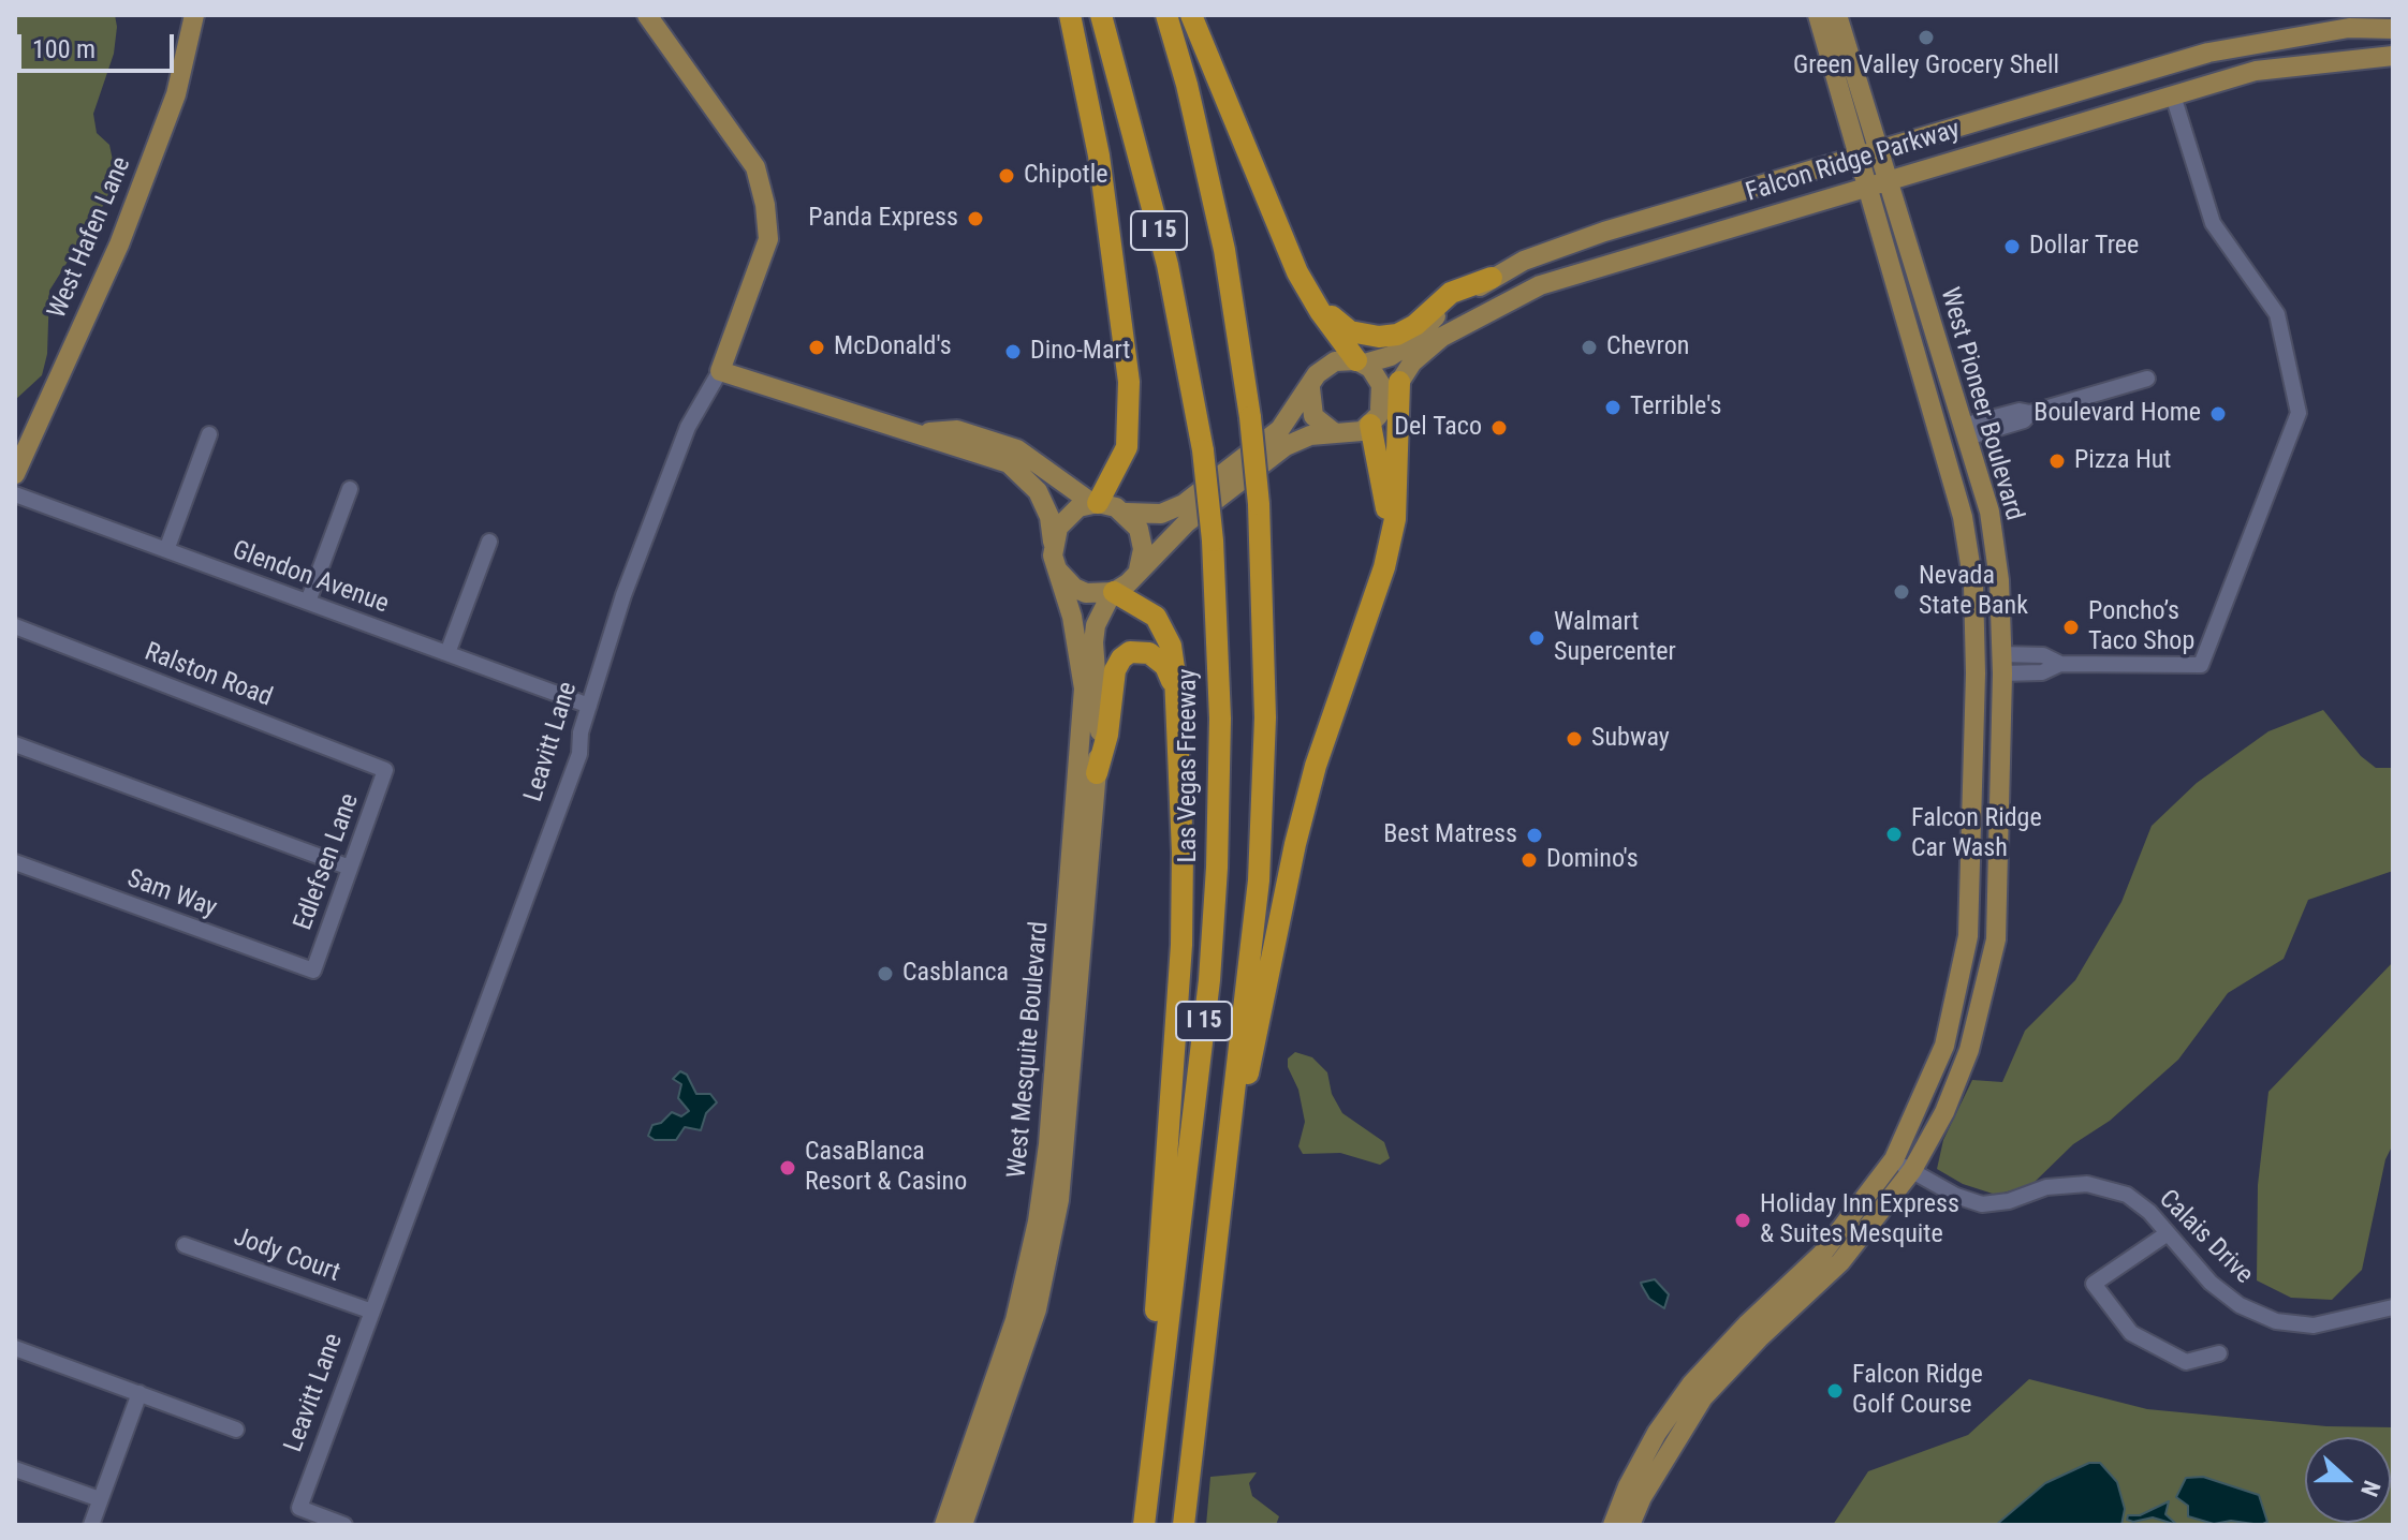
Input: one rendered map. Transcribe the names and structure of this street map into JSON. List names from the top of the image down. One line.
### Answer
{"streets":{"highway":["I 15","Las Vegas Freeway"],"main road":["Falcon Ridge Parkway","West Hafen Lane","West Pioneer Boulevard","Leavitt Lane","West Mesquite Boulevard"],"street":["Glendon Avenue","Ralston Road","Edlefsen Lane","Sam Way","Calais Drive","Jody Court"]},"crossings":[["Falcon Ridge Parkway","West Pioneer Boulevard"],["Falcon Ridge Parkway","West Mesquite Boulevard"],["West Pioneer Boulevard","Calais Drive"],["Glendon Avenue","Leavitt Lane"],["Ralston Road","Edlefsen Lane"],["Leavitt Lane","Jody Court"],["Edlefsen Lane","Sam Way"]],"places":["Green Valley Grocery Shell","Chipotle","Panda Express","Dollar Tree","McDonald's","Chevron","Dino-Mart","Terrible's","Boulevard Home","Del Taco","Pizza Hut","Nevada State Bank","Poncho’s Taco Shop","Walmart Supercenter","Subway","Falcon Ridge Car Wash","Best Matress","Domino's","Casblanca","CasaBlanca Resort & Casino","Holiday Inn Express & Suites Mesquite","Falcon Ridge Golf Course"],"scale_bar":"100 m","north":"right"}
